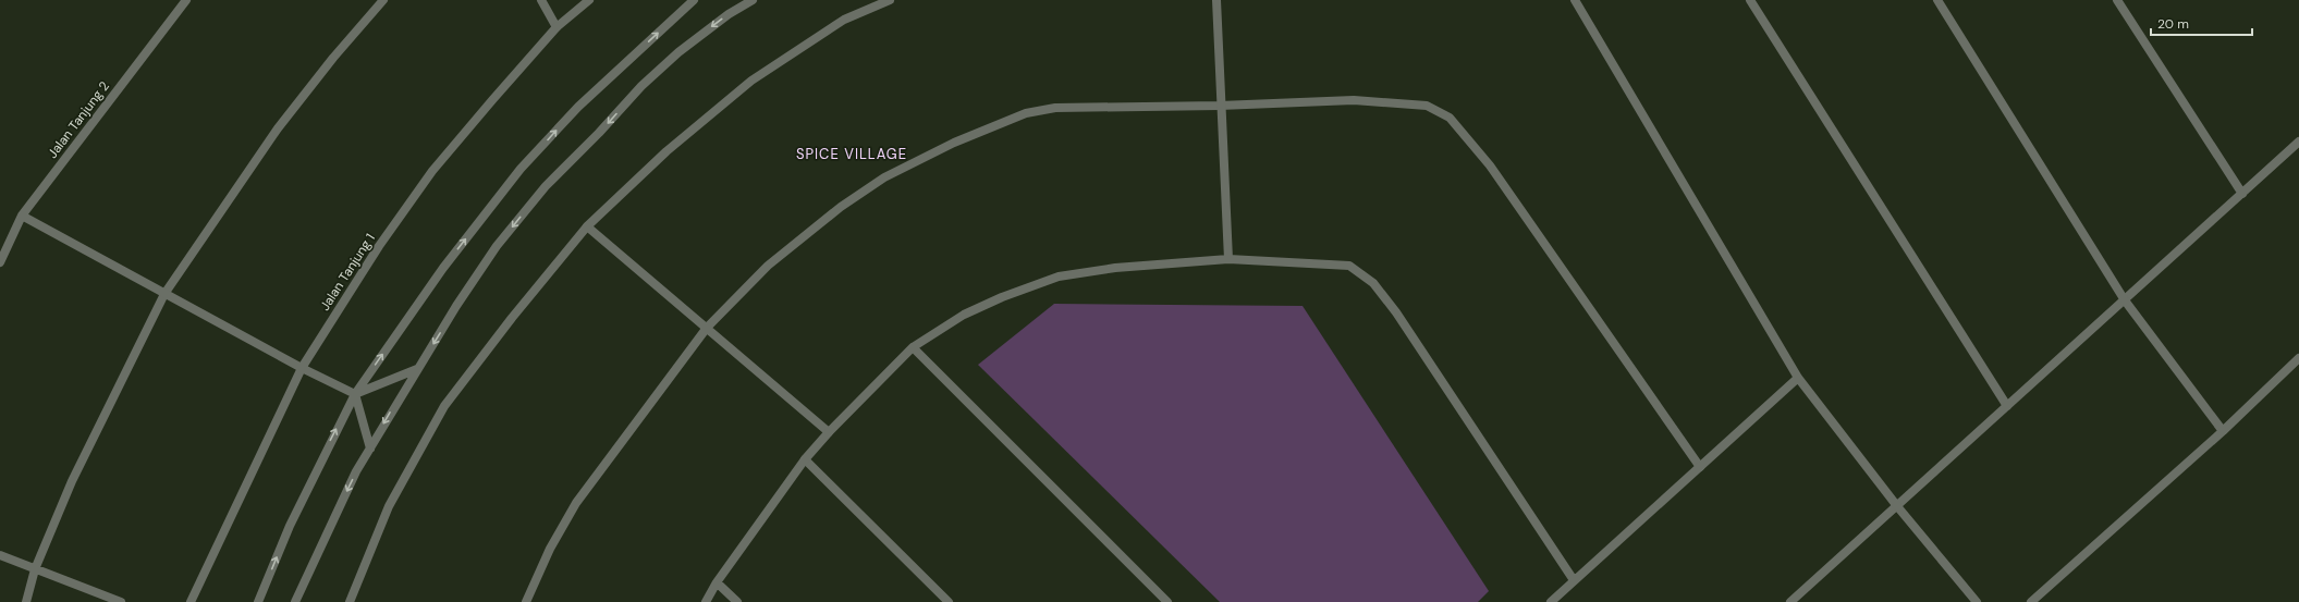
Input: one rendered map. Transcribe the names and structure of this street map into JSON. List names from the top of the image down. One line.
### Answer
{"streets":{"street":["Jalan Tanjung 2","Jalan Tanjung 1"]},"districts":["SPICE VILLAGE"],"scale_bar":"20 m"}
